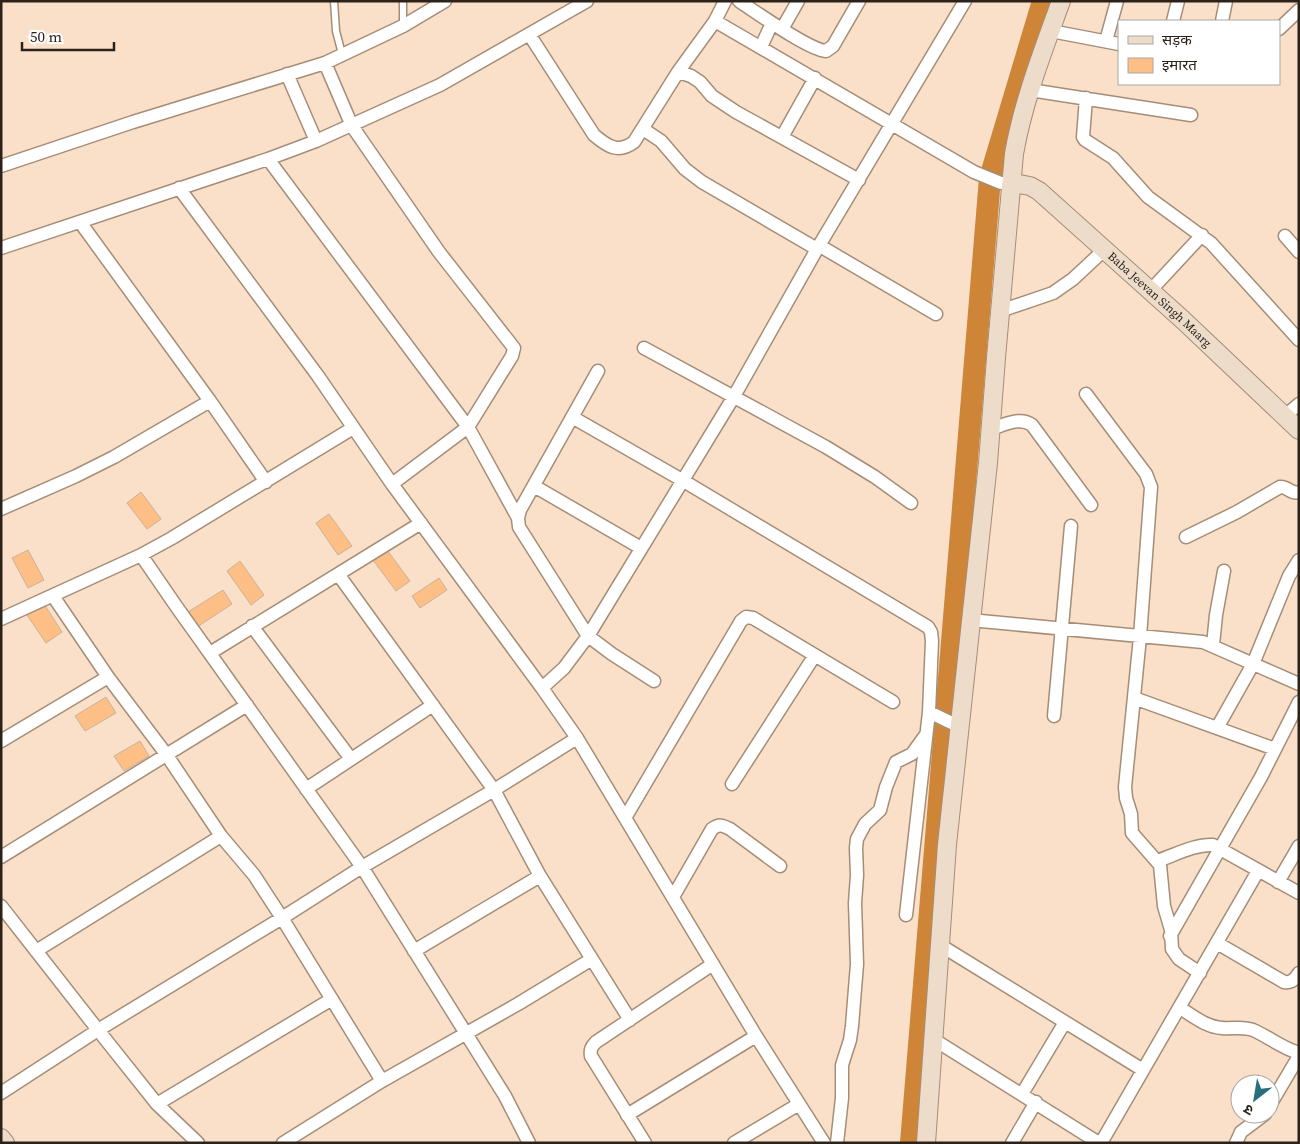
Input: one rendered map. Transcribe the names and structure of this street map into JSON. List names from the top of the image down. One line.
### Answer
{"streets":{"street":["Baba Jeevan Singh Maarg"]},"legend":["सड़क","इमारत"],"scale_bar":"50 m","north":"bottom left"}
